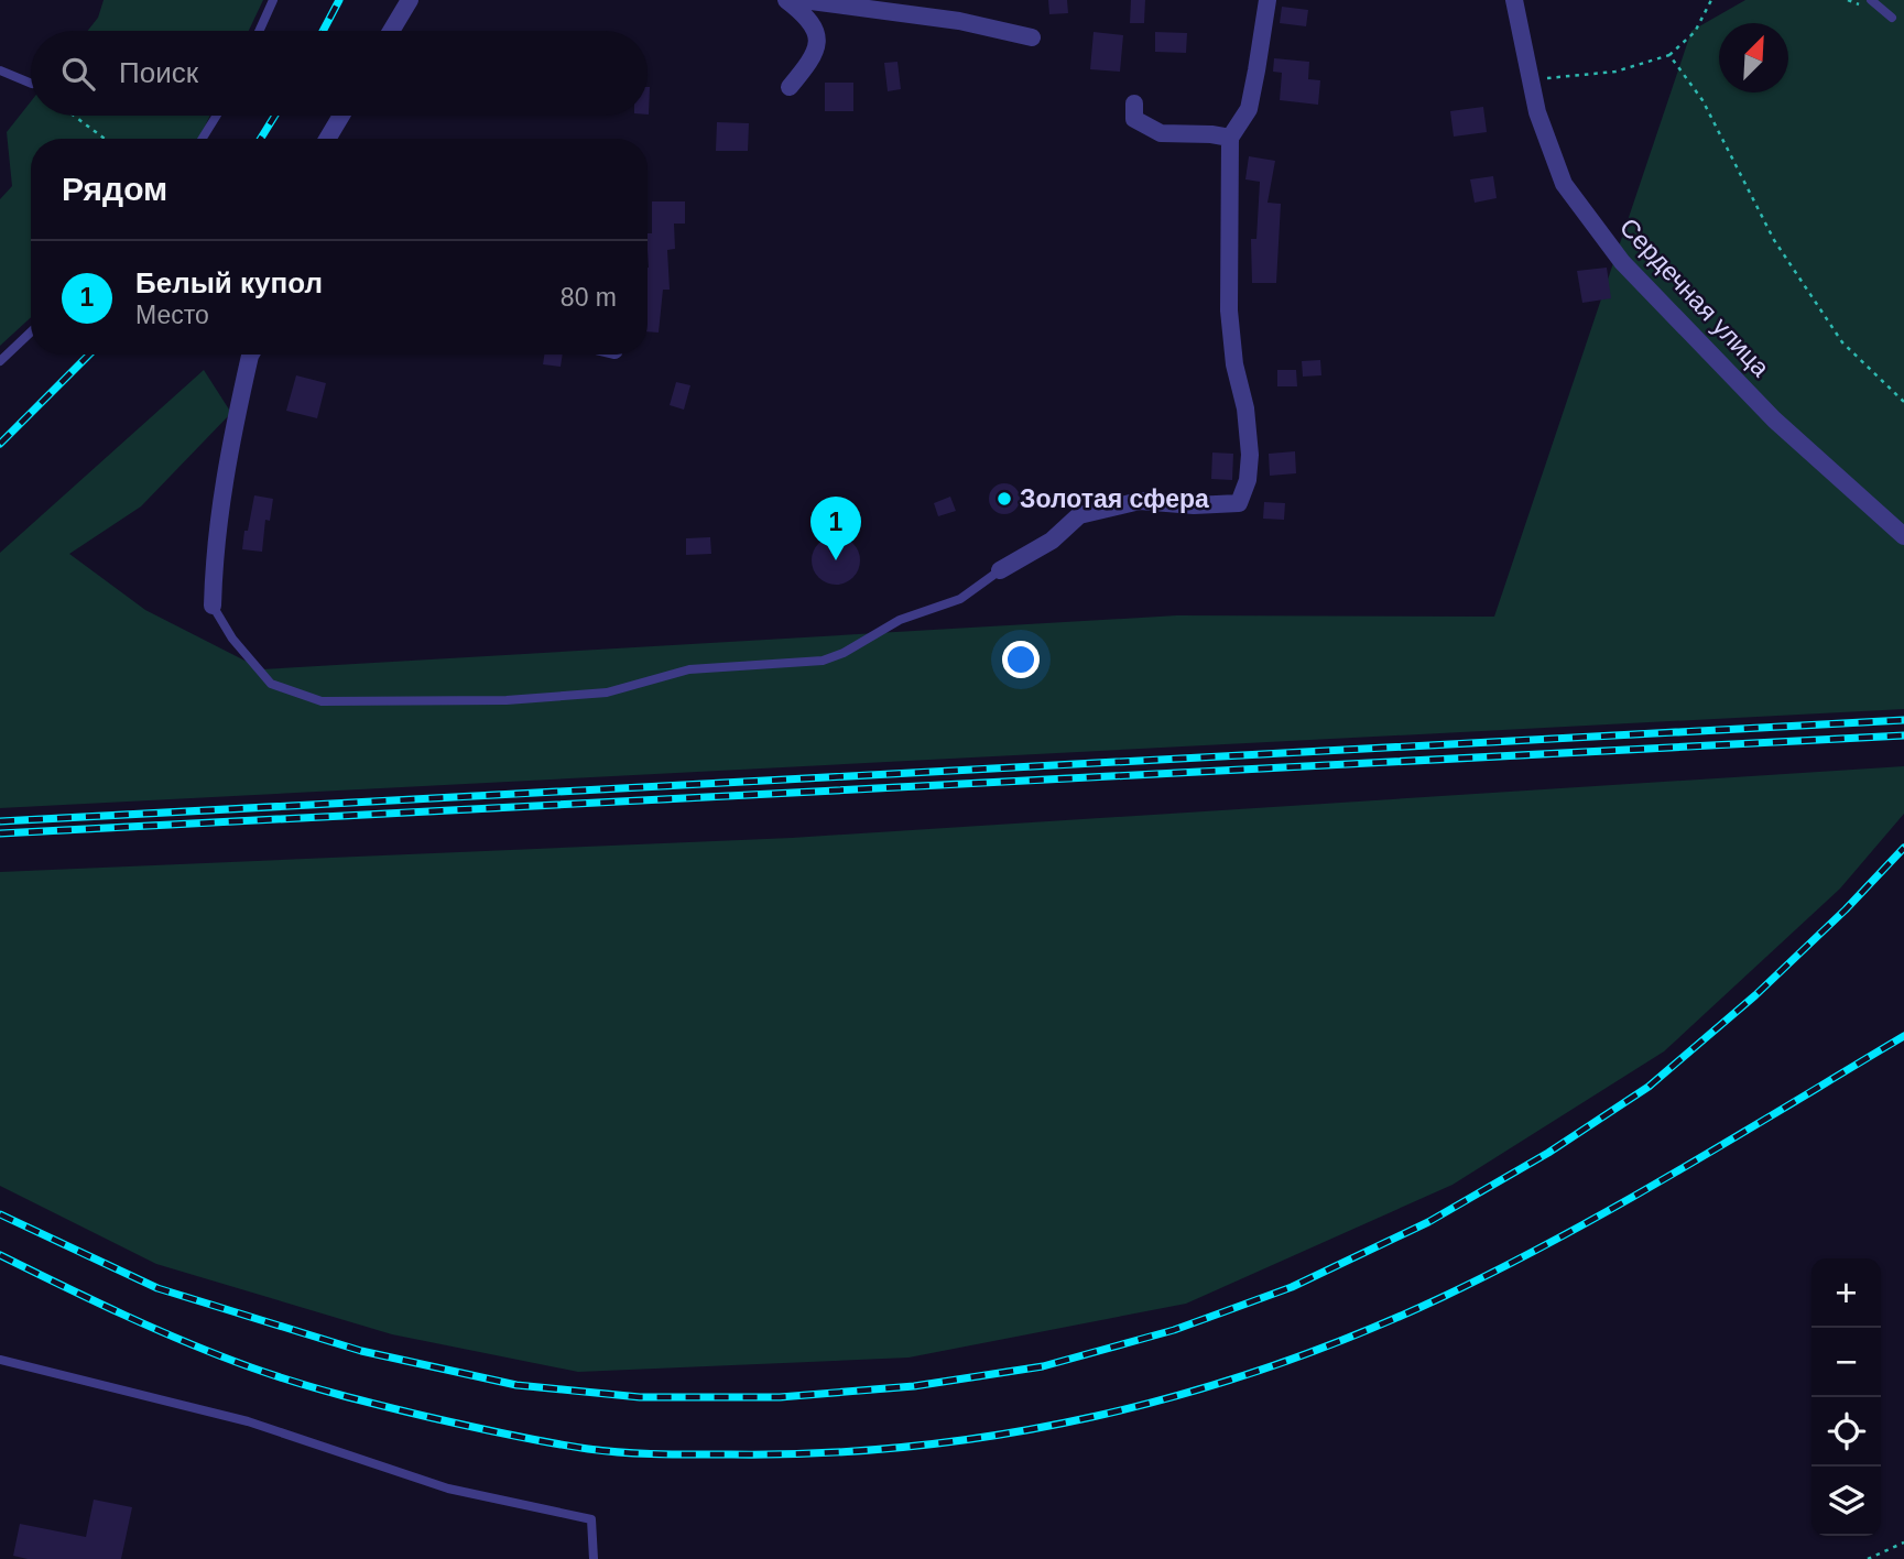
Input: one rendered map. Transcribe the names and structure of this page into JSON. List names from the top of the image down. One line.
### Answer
{"streets":{"street":["Сердечная улица"]},"places":["Золотая сфера"],"north":"top right","page":{"search":"Поиск","heading":"Рядом","list":[{"mark":"1","name":"Белый купол","note":"Место","value":"80 m"}],"pins":"1","map_buttons":["+","−"]}}
